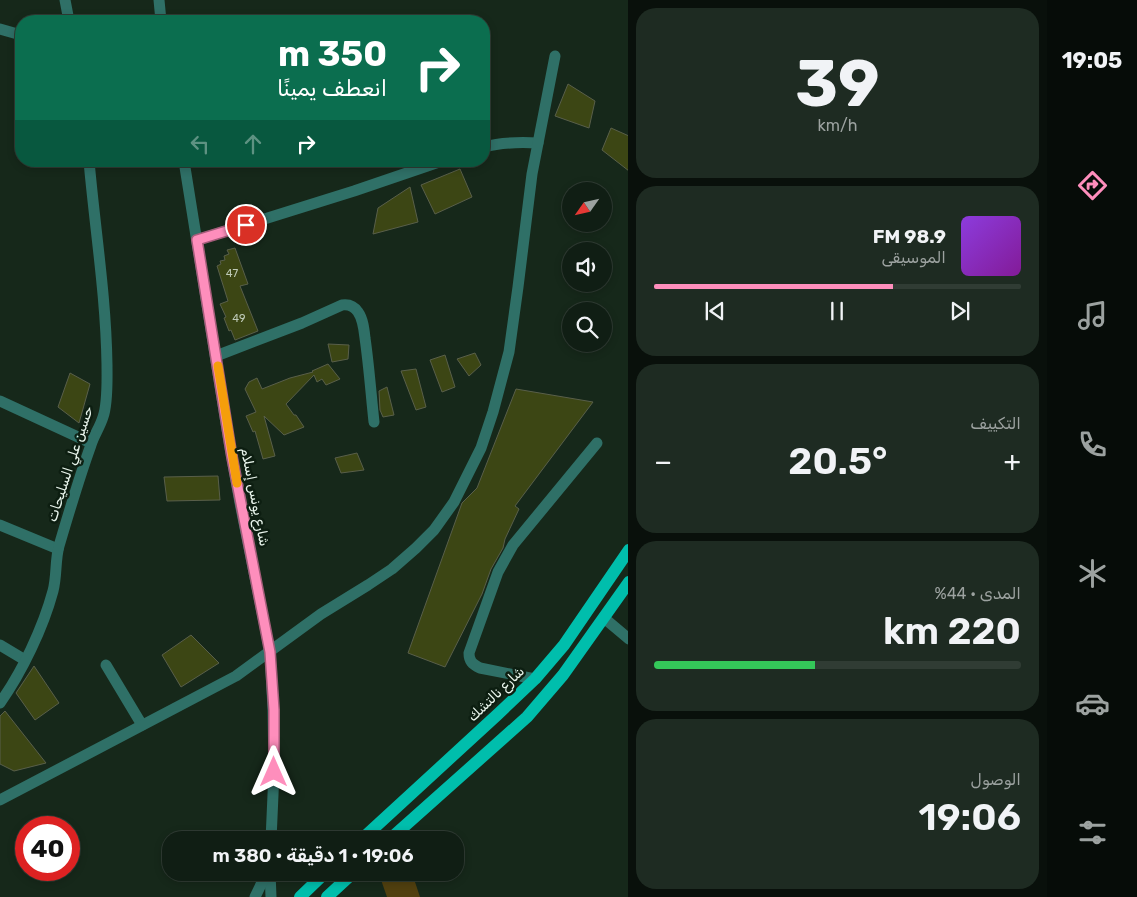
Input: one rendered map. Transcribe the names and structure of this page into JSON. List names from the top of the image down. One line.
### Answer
{"streets":{"main road":["شارع نالتشك"],"street":["حسين علي السليحات","شارع يونس إسلام"]},"house_numbers":["47","49"],"north":"bottom left","page":{"tabs":"19:05","tile":[["39","km/h"],"التكييف",["المدى · 44%","220 km"],["الوصول","19:06"]],"turn":["350 m","انعطف يمينًا"],"song":["98.9 FM","الموسيقى"],"heat":["−","20.5°","+"],"limit":"40","trip":"19:06 · 1 دقيقة · 380 m"}}
